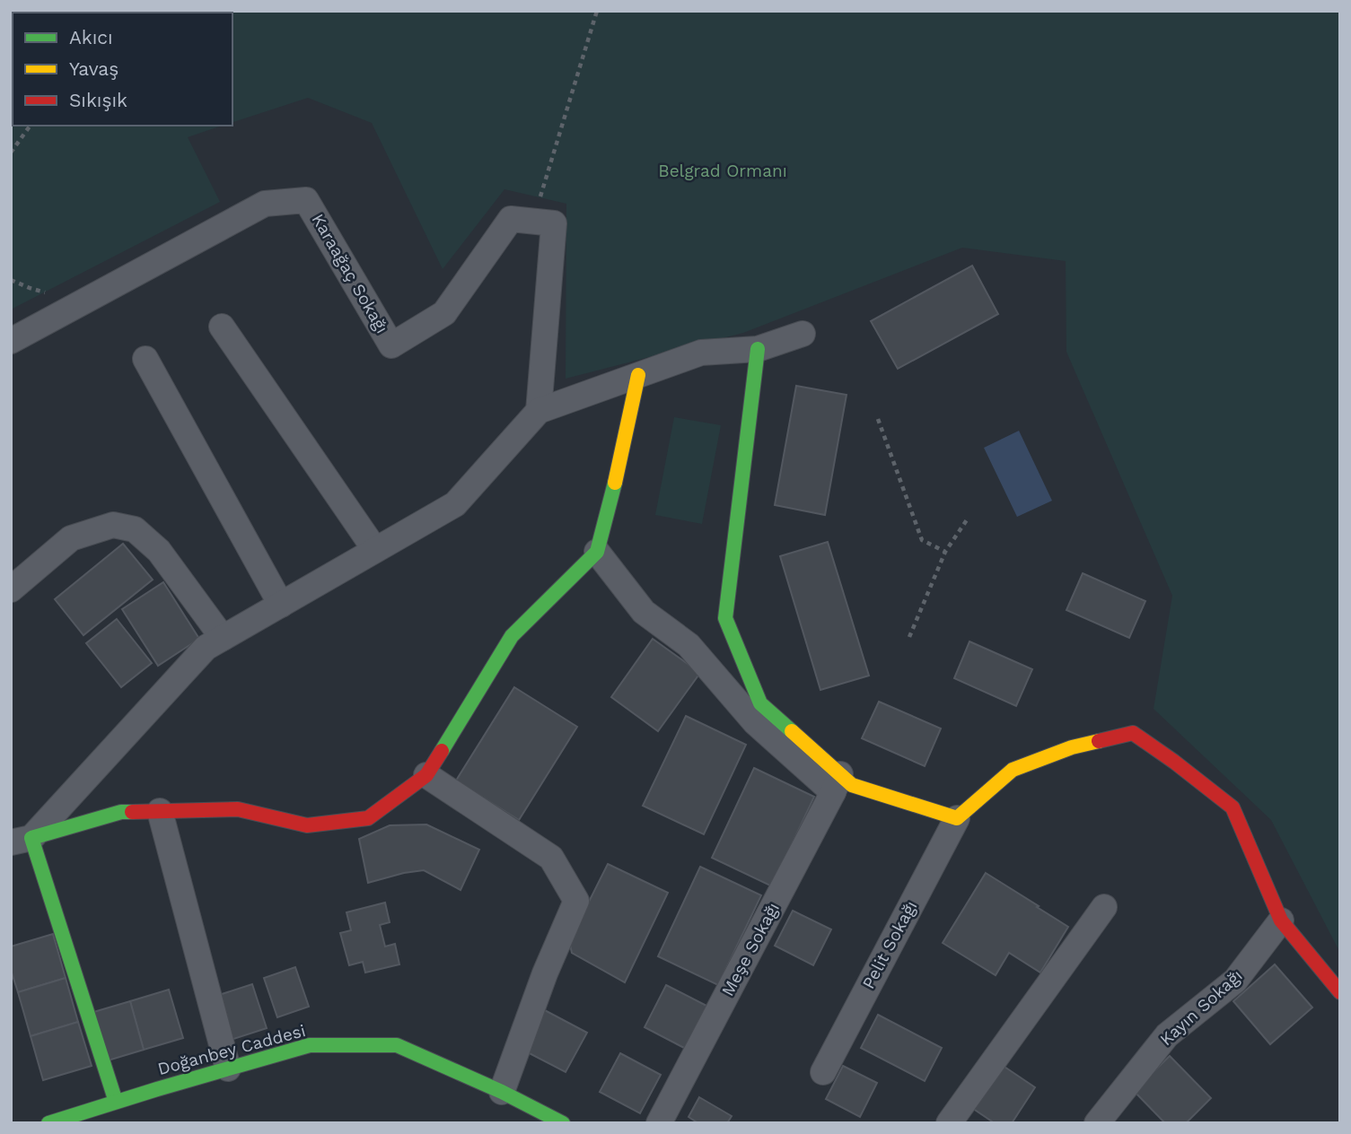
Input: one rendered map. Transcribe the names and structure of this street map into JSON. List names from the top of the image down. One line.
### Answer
{"streets":{"street":["Karaağaç Sokağı","Pelit Sokağı","Meşe Sokağı","Kayın Sokağı","Doğanbey Caddesi"]},"parks":["Belgrad Ormanı"],"legend":["Akıcı","Yavaş","Sıkışık"]}
